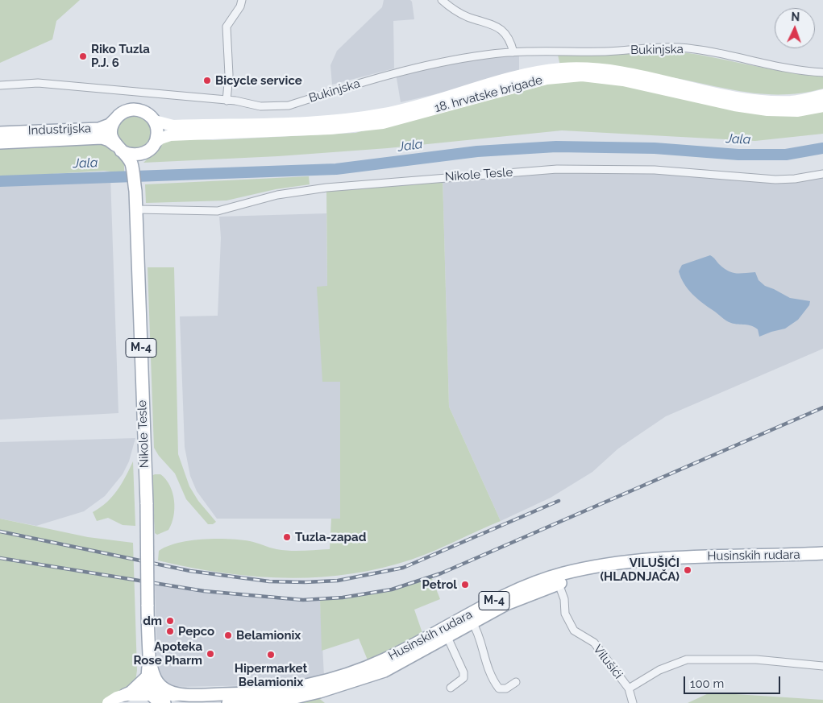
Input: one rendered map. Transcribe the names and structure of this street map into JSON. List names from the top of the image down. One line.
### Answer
{"streets":{"main road":["18. hrvatske brigade","Industrijska","Nikole Tesle","M-4","Husinskih rudara"],"street":["Bukinjska","Vilušići"]},"crossings":[["18. hrvatske brigade","Industrijska"],["18. hrvatske brigade","Nikole Tesle"],["18. hrvatske brigade","M-4"],["Industrijska","Nikole Tesle"],["Industrijska","M-4"],["Nikole Tesle","M-4"],["Nikole Tesle","Husinskih rudara"],["Husinskih rudara","Vilušići"]],"water":["Jala"],"places":["Riko Tuzla P.J. 6","Bicycle service","Tuzla-zapad","VILUŠIĆI (HLADNJAČA)","Petrol","dm","Pepco","Belamionix","Apoteka Rose Pharm","Hipermarket Belamionix"],"scale_bar":"100 m","north":"top"}
